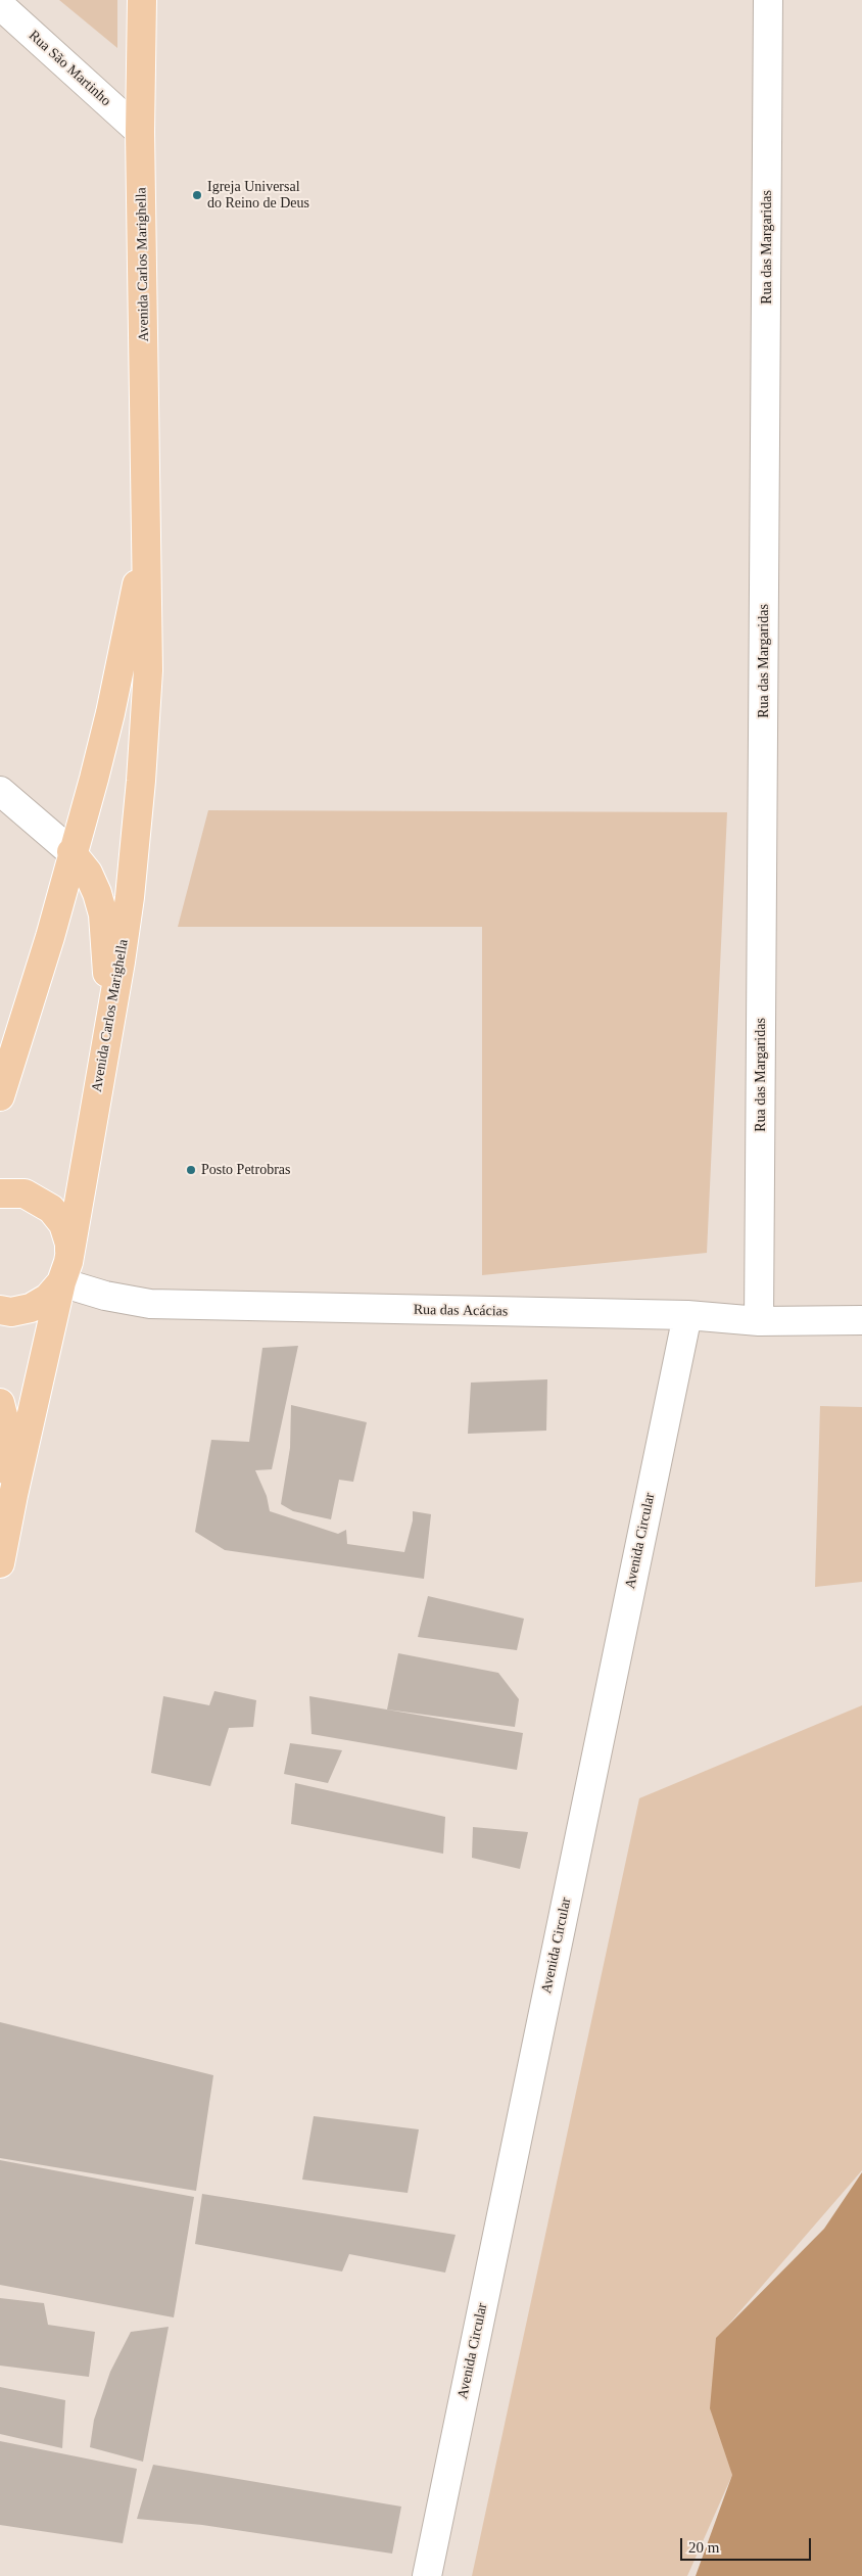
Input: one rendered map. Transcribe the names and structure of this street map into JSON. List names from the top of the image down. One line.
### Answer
{"streets":{"main road":["Avenida Carlos Marighella"],"street":["Rua São Martinho","Rua das Margaridas","Rua das Acácias","Avenida Circular"]},"crossings":[["Rua São Martinho","Avenida Carlos Marighella"],["Rua das Margaridas","Rua das Acácias"],["Avenida Carlos Marighella","Rua das Acácias"],["Rua das Acácias","Avenida Circular"]],"places":["Igreja Universal do Reino de Deus","Posto Petrobras"],"scale_bar":"20 m"}
